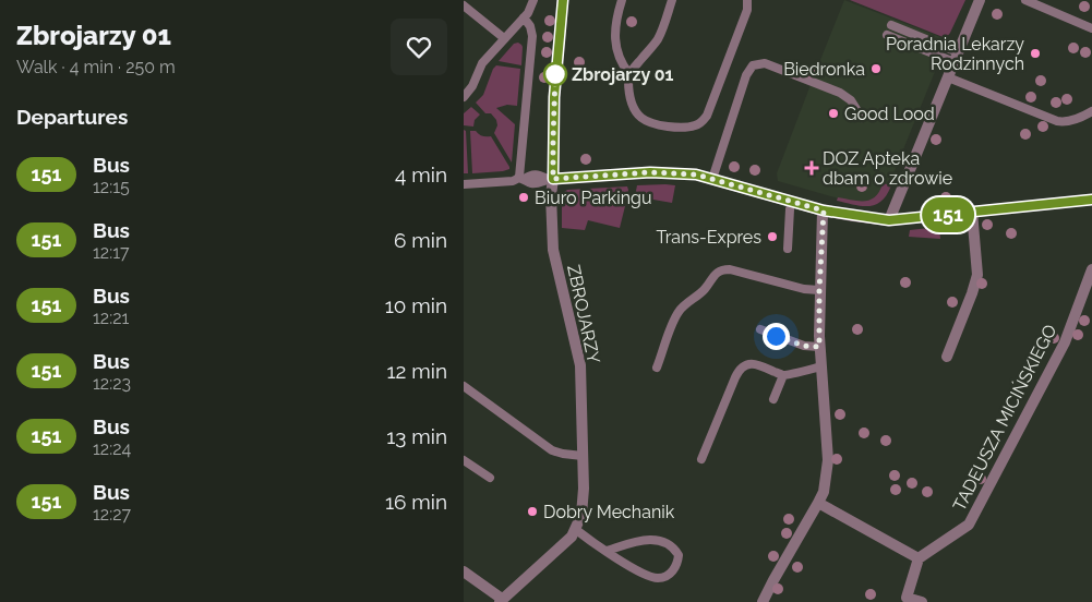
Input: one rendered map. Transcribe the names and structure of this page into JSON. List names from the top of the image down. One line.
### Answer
{"streets":{"street":["ZBROJARZY","TADEUSZA MICIŃSKIEGO"]},"places":{"other":["Poradnia Lekarzy Rodzinnych","Biedronka","Zbrojarzy 01","Good Lood","Biuro Parkingu","Trans-Expres","Dobry Mechanik"],"health":["DOZ Apteka dbam o zdrowie"]},"lines":["bus line 151"],"page":{"heading":[["Zbrojarzy 01","Walk · 4 min · 250 m"],"Departures"],"on_map":"151","list":[{"mark":"151","name":"Bus","note":"12:15","value":"4 min"},{"mark":"151","name":"Bus","note":"12:17","value":"6 min"},{"mark":"151","name":"Bus","note":"12:21","value":"10 min"},{"mark":"151","name":"Bus","note":"12:23","value":"12 min"},{"mark":"151","name":"Bus","note":"12:24","value":"13 min"},{"mark":"151","name":"Bus","note":"12:27","value":"16 min"}]}}
